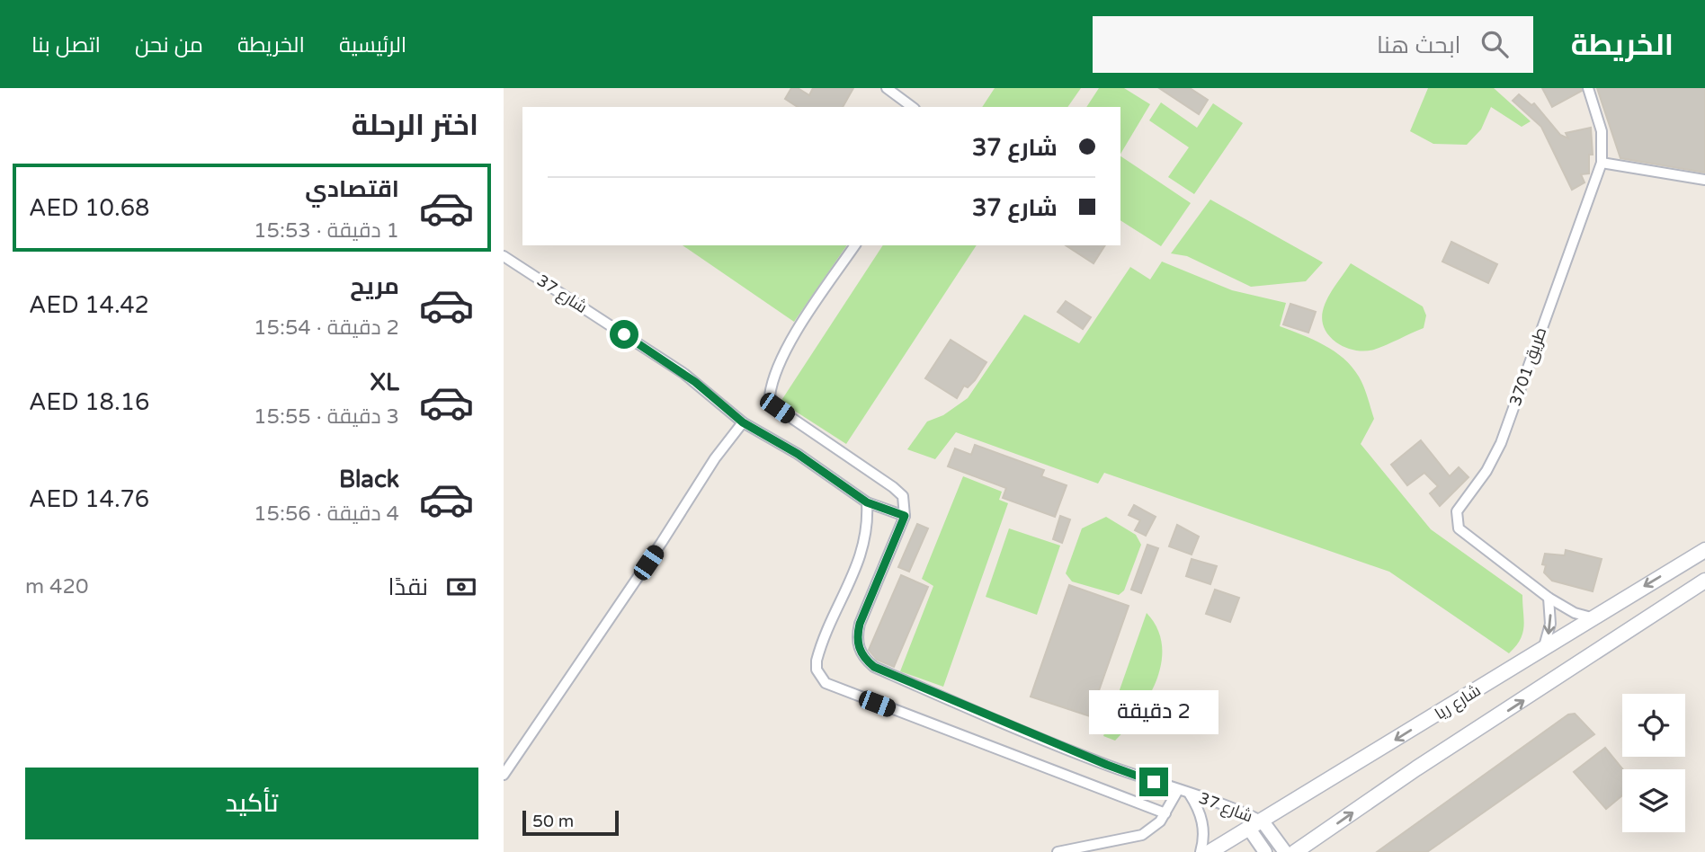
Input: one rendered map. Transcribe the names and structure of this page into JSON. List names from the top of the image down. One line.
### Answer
{"streets":{"main road":["شارع ريا"],"street":["شارع 37","طريق 3701"]},"crossings":[["شارع 37","شارع ريا"],["طريق 3701","شارع ريا"]],"scale_bar":"50 m","page":{"header":"الخريطة","search":"ابحث هنا","nav":["الرئيسية","الخريطة","من نحن","اتصل بنا"],"heading":"اختر الرحلة","banner":["شارع 37","شارع 37"],"list":[{"name":"اقتصادي","note":"1 دقيقة · 15:53","value":"AED 10.68"},{"name":"مريح","note":"2 دقيقة · 15:54","value":"AED 14.42"},{"name":"XL","note":"3 دقيقة · 15:55","value":"AED 18.16"},{"name":"Black","note":"4 دقيقة · 15:56","value":"AED 14.76"}],"pay":["نقدًا","420 m"],"bubble":"2 دقيقة","buttons":"تأكيد","scale":"50 m"}}
